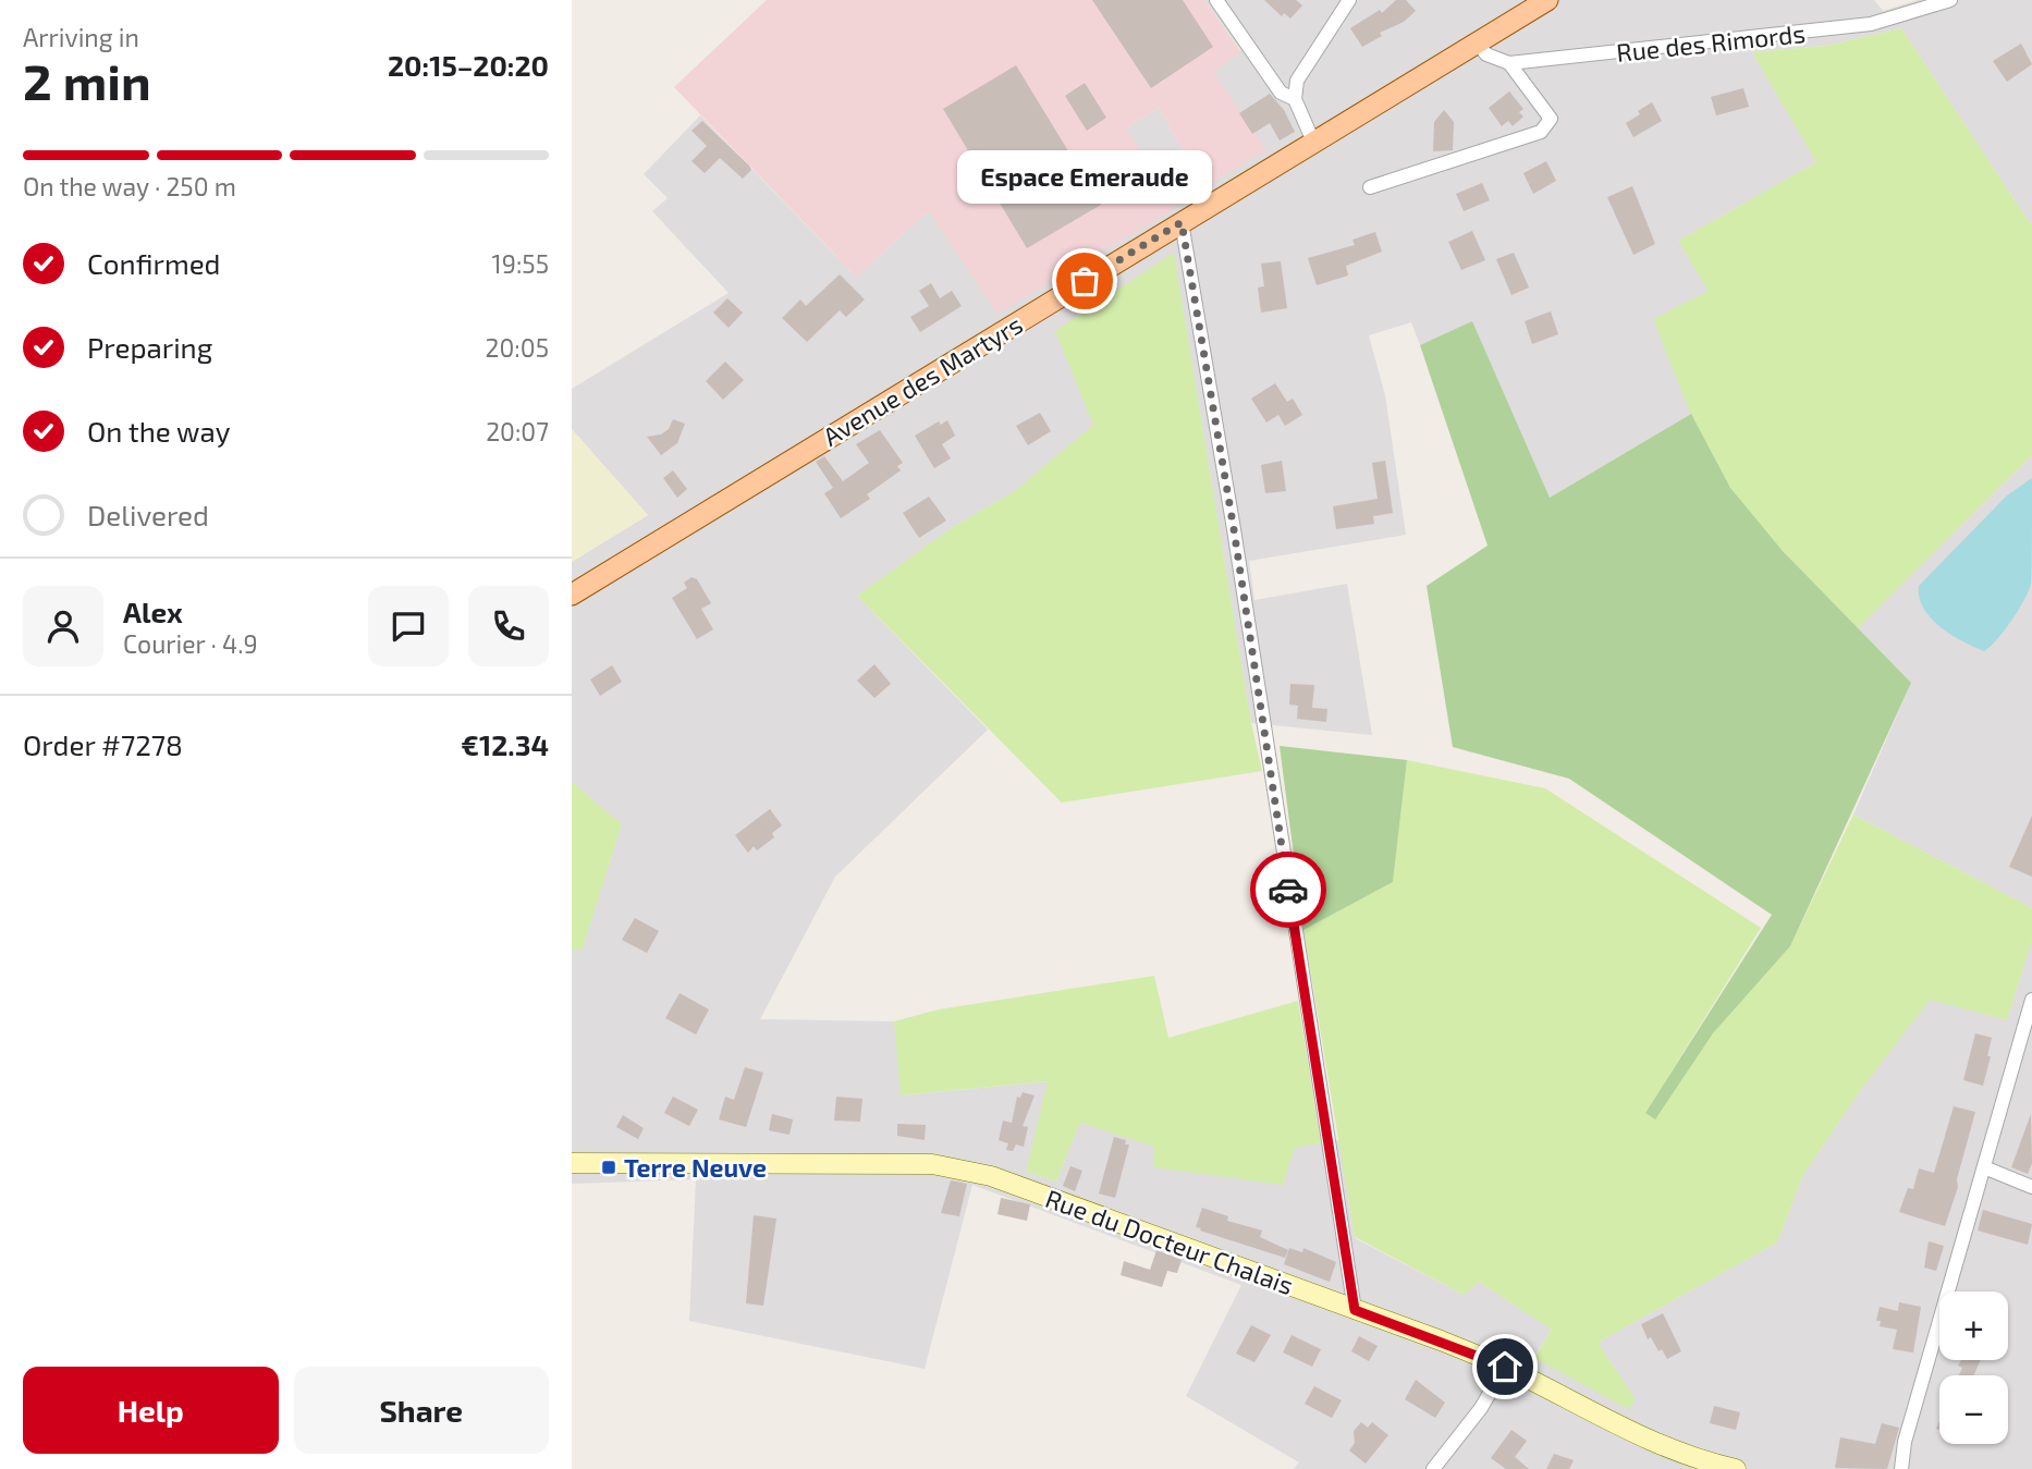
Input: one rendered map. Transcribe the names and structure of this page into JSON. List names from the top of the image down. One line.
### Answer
{"streets":{"main road":["Avenue des Martyrs","Rue du Docteur Chalais"],"street":["Rue des Rimords"]},"places":{"other":["Espace Emeraude"],"transit":["Terre Neuve"]},"page":{"heading":["2 min","Arriving in","20:15–20:20"],"panel":["Alex","Courier · 4.9","Order #7278","€12.34"],"bar":"On the way · 250 m","bubble":"Espace Emeraude","list":[["Confirmed","19:55"],["Preparing","20:05"],["On the way","20:07"],"Delivered"],"map_buttons":["+","−"],"buttons":["Help","Share"]}}
